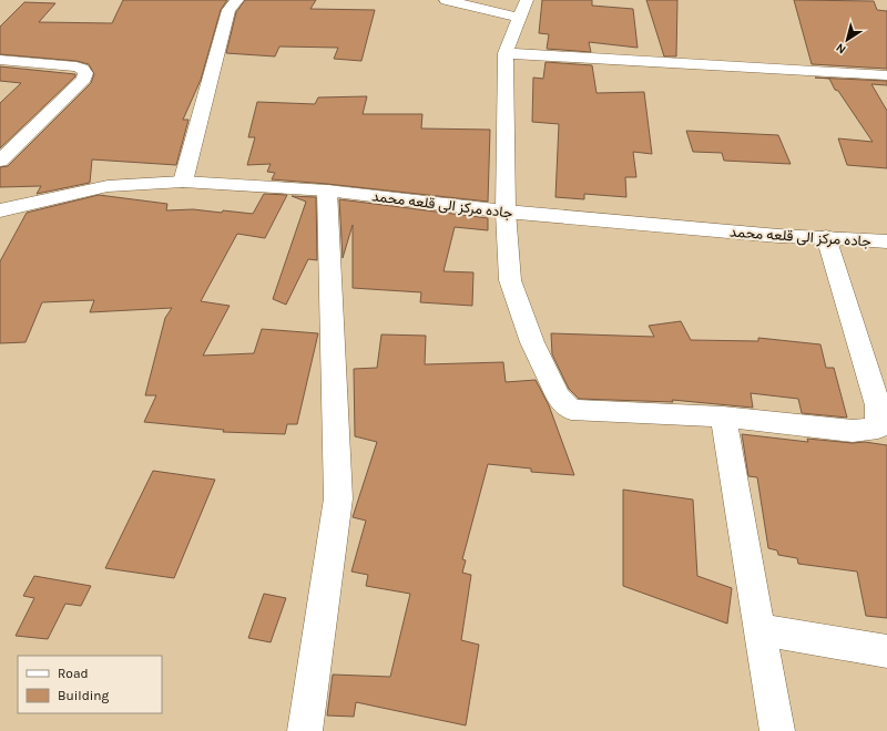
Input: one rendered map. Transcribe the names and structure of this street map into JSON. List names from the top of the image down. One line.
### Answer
{"streets":{"street":["جاده مرکز الی قلعه محمد"]},"legend":["Road","Building"],"north":"bottom left"}
